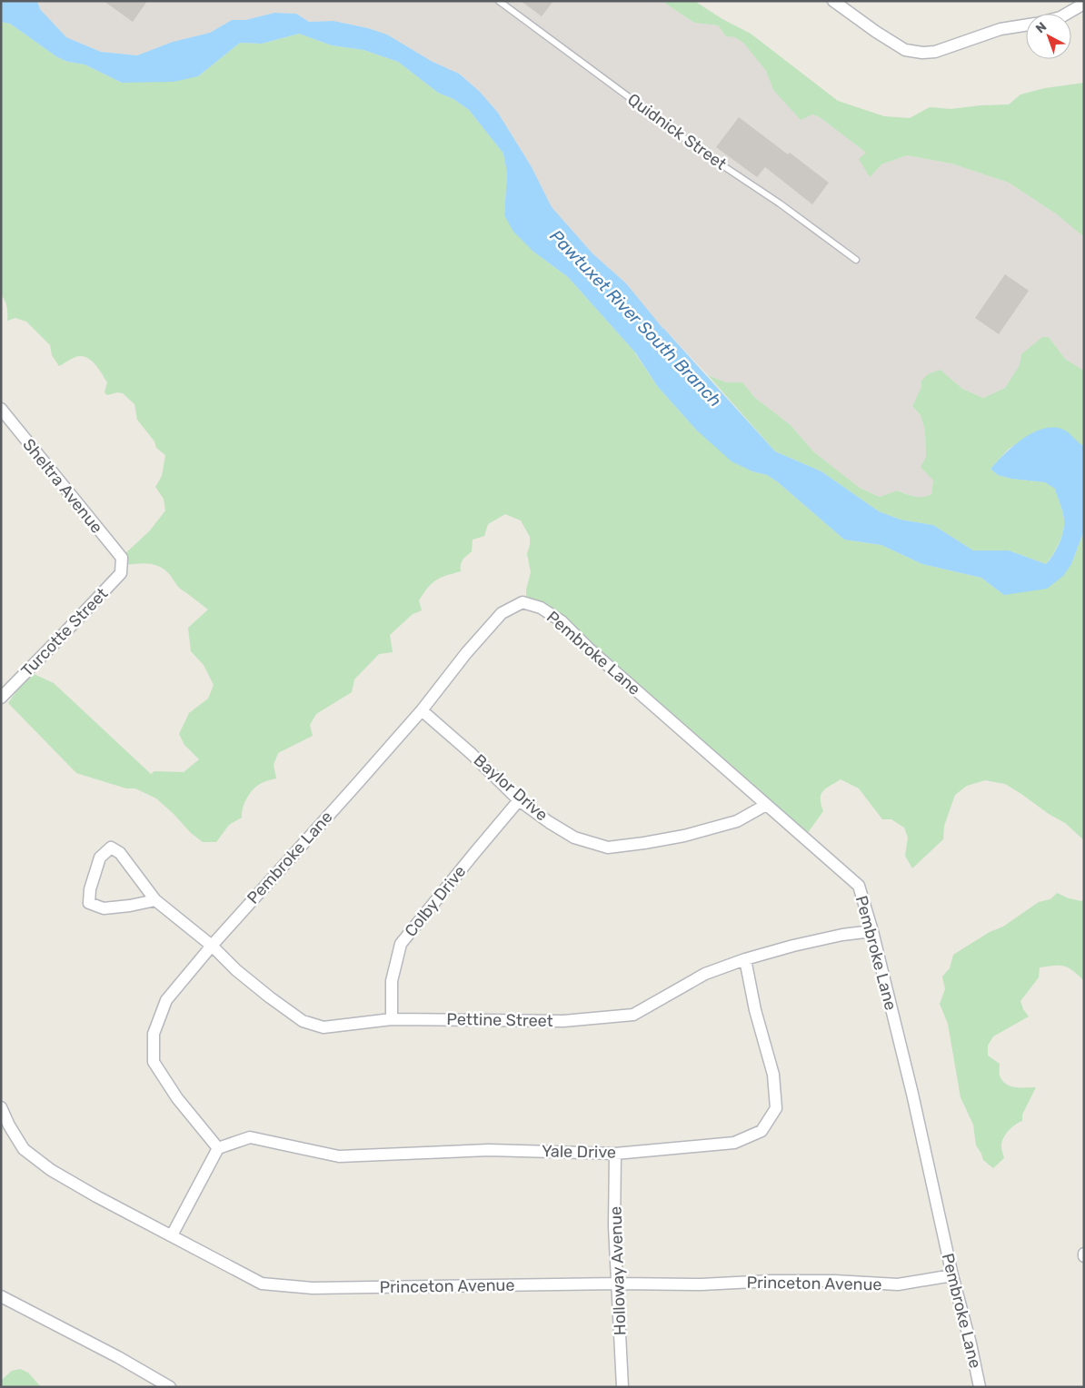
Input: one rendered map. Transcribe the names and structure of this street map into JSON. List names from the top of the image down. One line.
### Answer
{"streets":{"street":["Sheltra Avenue","Turcotte Street","Pembroke Lane","Baylor Drive","Colby Drive","Pettine Street","Yale Drive","Holloway Avenue","Princeton Avenue"],"lane":["Quidnick Street"]},"crossings":[["Sheltra Avenue","Turcotte Street"],["Pembroke Lane","Baylor Drive"],["Pembroke Lane","Pettine Street"],["Pembroke Lane","Yale Drive"],["Pembroke Lane","Princeton Avenue"],["Baylor Drive","Colby Drive"],["Colby Drive","Pettine Street"],["Pettine Street","Yale Drive"],["Yale Drive","Holloway Avenue"],["Holloway Avenue","Princeton Avenue"]],"water":["Pawtuxet River South Branch"],"north":"top left"}
